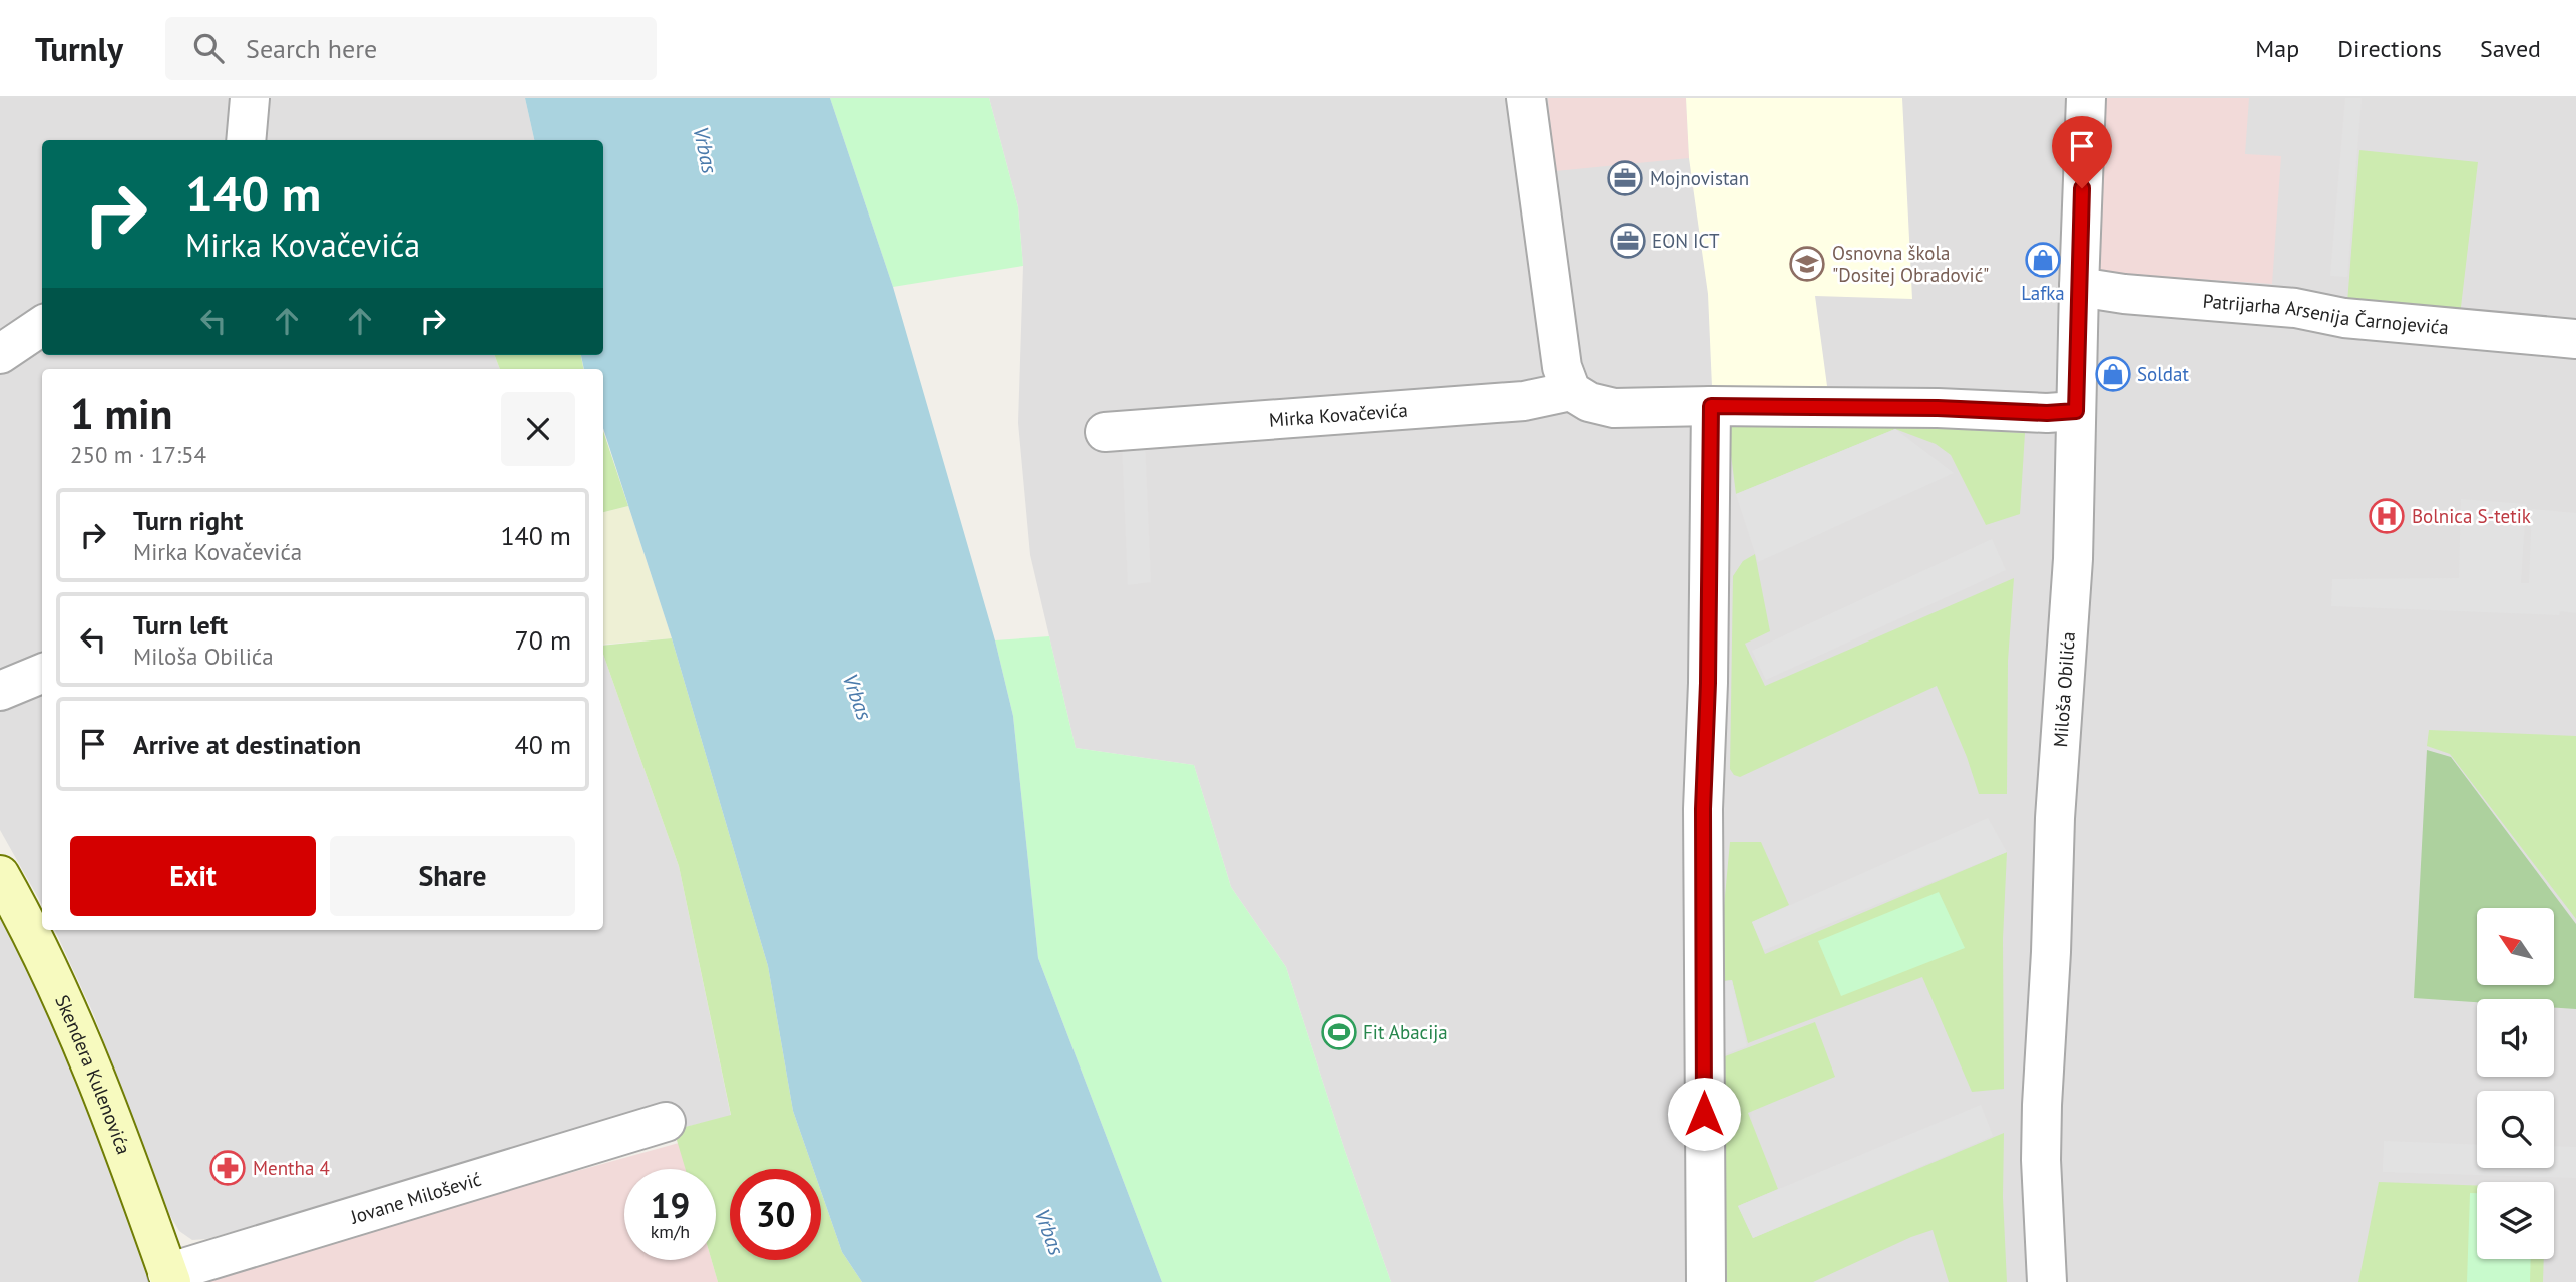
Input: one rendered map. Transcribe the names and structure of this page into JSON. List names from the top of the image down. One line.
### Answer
{"streets":{"main road":["Skendera Kulenovića"],"street":["Patrijarha Arsenija Čarnojevića","Mirka Kovačevića","Miloša Obilića","Jovane Milošević"]},"crossings":[["Patrijarha Arsenija Čarnojevića","Miloša Obilića"],["Skendera Kulenovića","Jovane Milošević"]],"water":["Vrbas"],"places":{"office":["Mojnovistan","EON ICT"],"shop":["Lafka","Soldat"],"school or university":["Osnovna škola \"Dositej Obradović\""],"hospital":["Bolnica S-tetik"],"sports":["Fit Abacija"],"pharmacy":["Mentha 4"]},"north":"top left","page":{"header":"Turnly","search":"Search here","nav":["Map","Directions","Saved"],"turn":["140 m","Mirka Kovačevića"],"heading":["1 min","250 m · 17:54"],"list":[{"name":"Turn right","note":"Mirka Kovačevića","value":"140 m"},{"name":"Turn left","note":"Miloša Obilića","value":"70 m"},{"name":"Arrive at destination","value":"40 m"}],"buttons":["Exit","Share"],"speed":"19 km/h","limit":"30"}}
